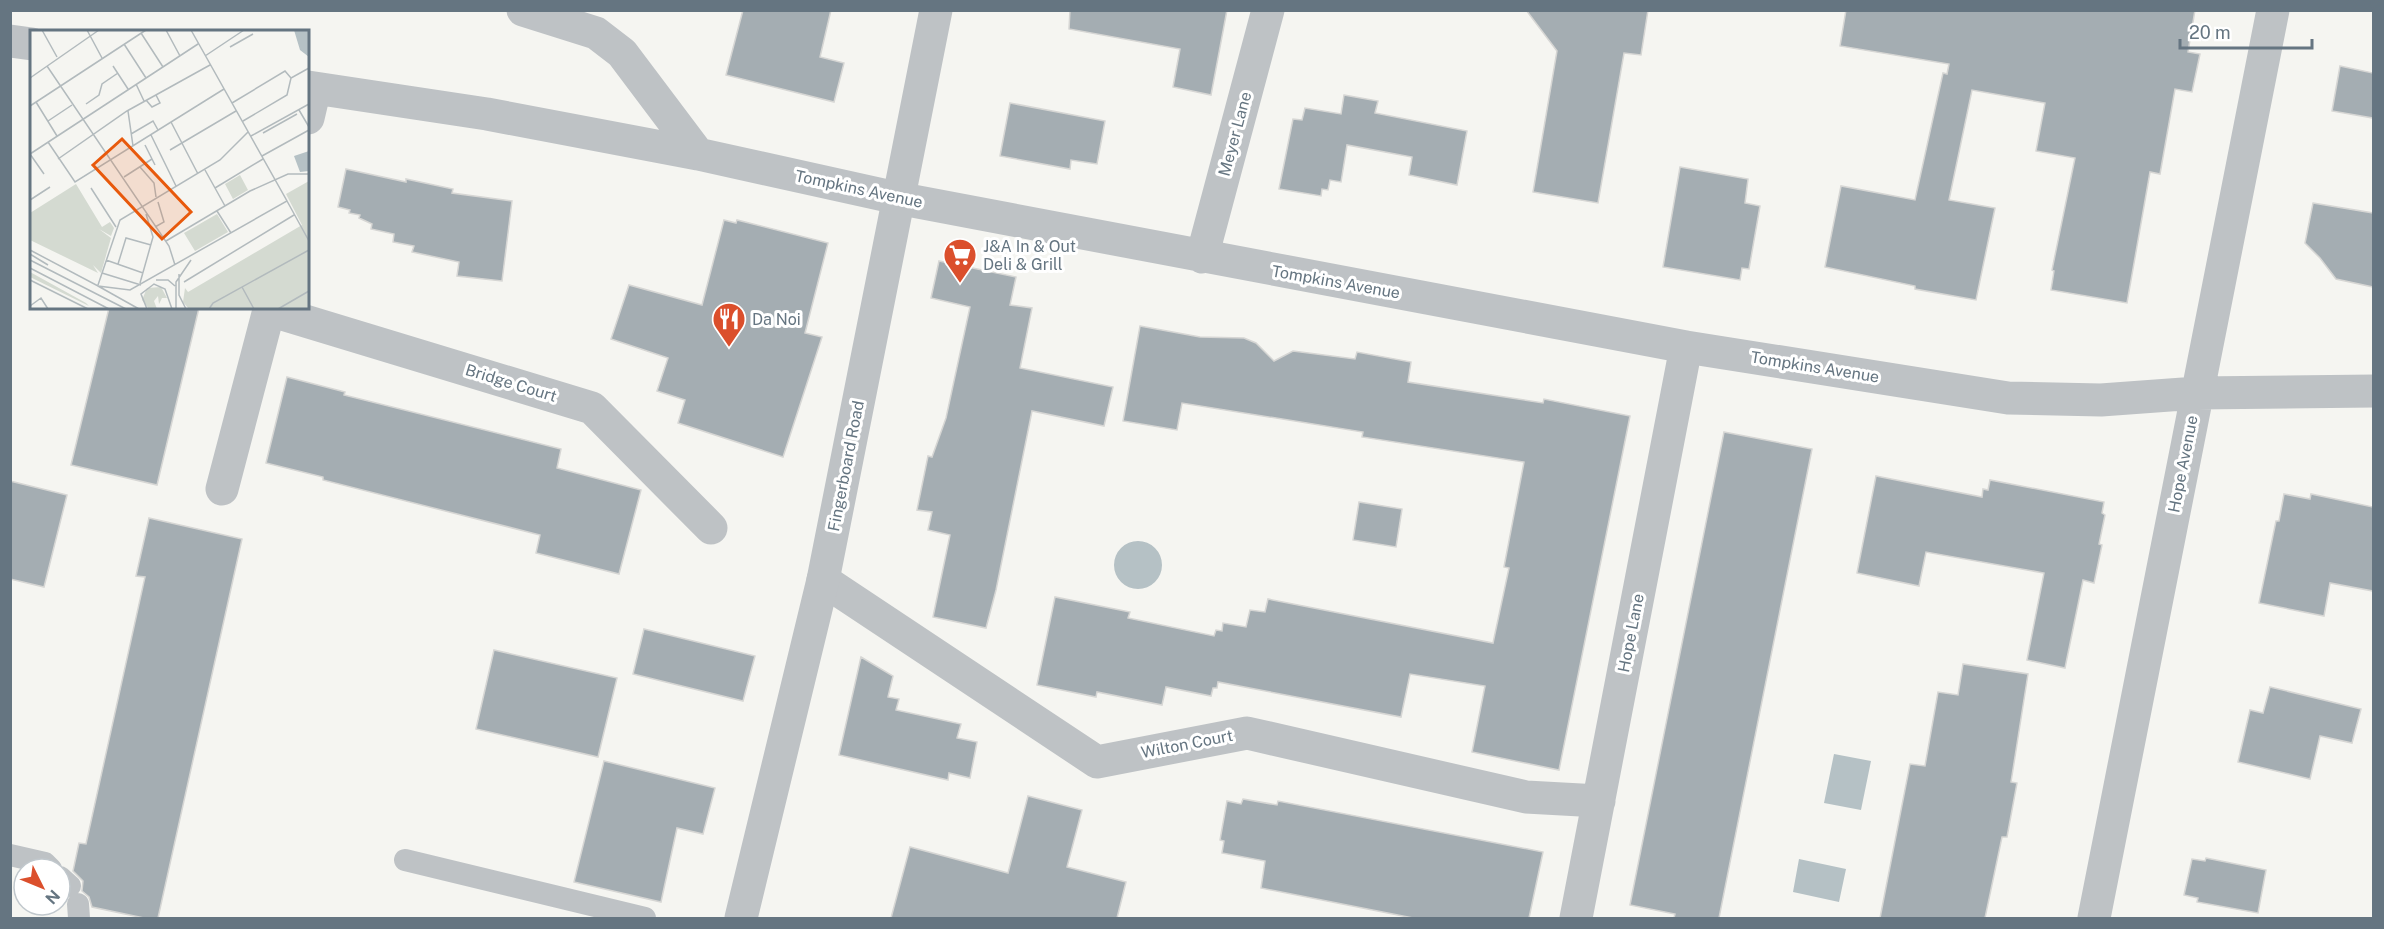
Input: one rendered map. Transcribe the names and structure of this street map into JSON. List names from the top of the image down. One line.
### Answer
{"streets":{"street":["Meyer Lane","Tompkins Avenue","Bridge Court","Hope Avenue","Fingerboard Road","Hope Lane","Wilton Court"]},"crossings":[["Meyer Lane","Tompkins Avenue"],["Tompkins Avenue","Hope Avenue"],["Tompkins Avenue","Fingerboard Road"],["Tompkins Avenue","Hope Lane"],["Fingerboard Road","Wilton Court"],["Hope Lane","Wilton Court"]],"places":{"supermarket":["J&A In & Out Deli & Grill"],"restaurant":["Da Noi"]},"scale_bar":"20 m","north":"bottom right"}
